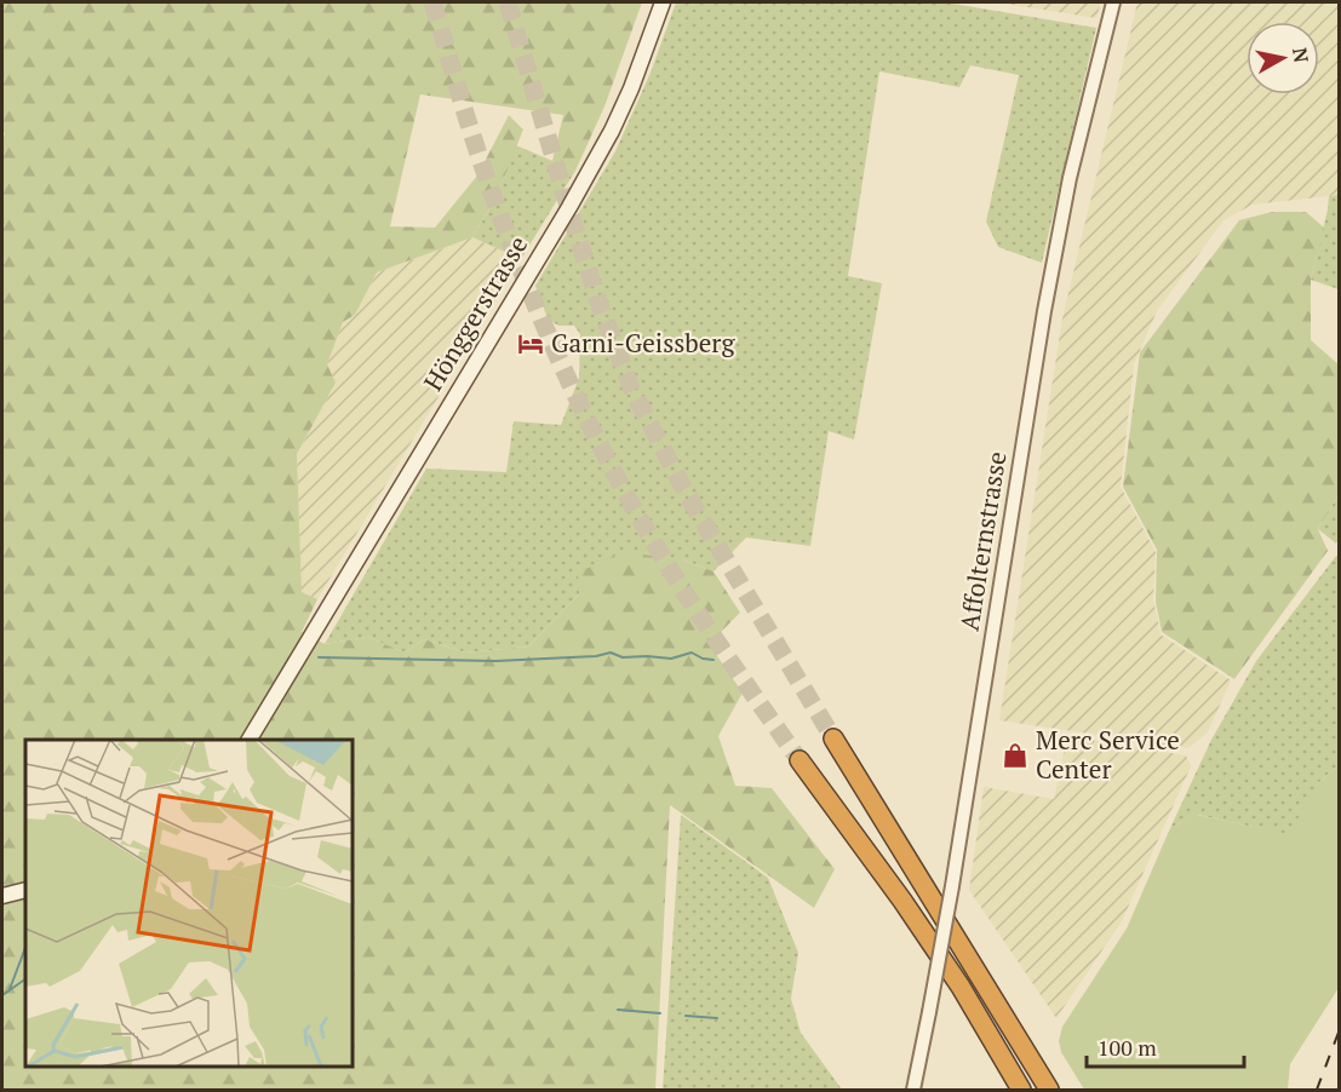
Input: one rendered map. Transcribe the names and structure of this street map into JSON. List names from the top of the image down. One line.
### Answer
{"streets":{"main road":["Hönggerstrasse"],"street":["Affolternstrasse"]},"places":{"hotel":["Garni-Geissberg"],"shop":["Merc Service Center"]},"scale_bar":"100 m","north":"right"}
